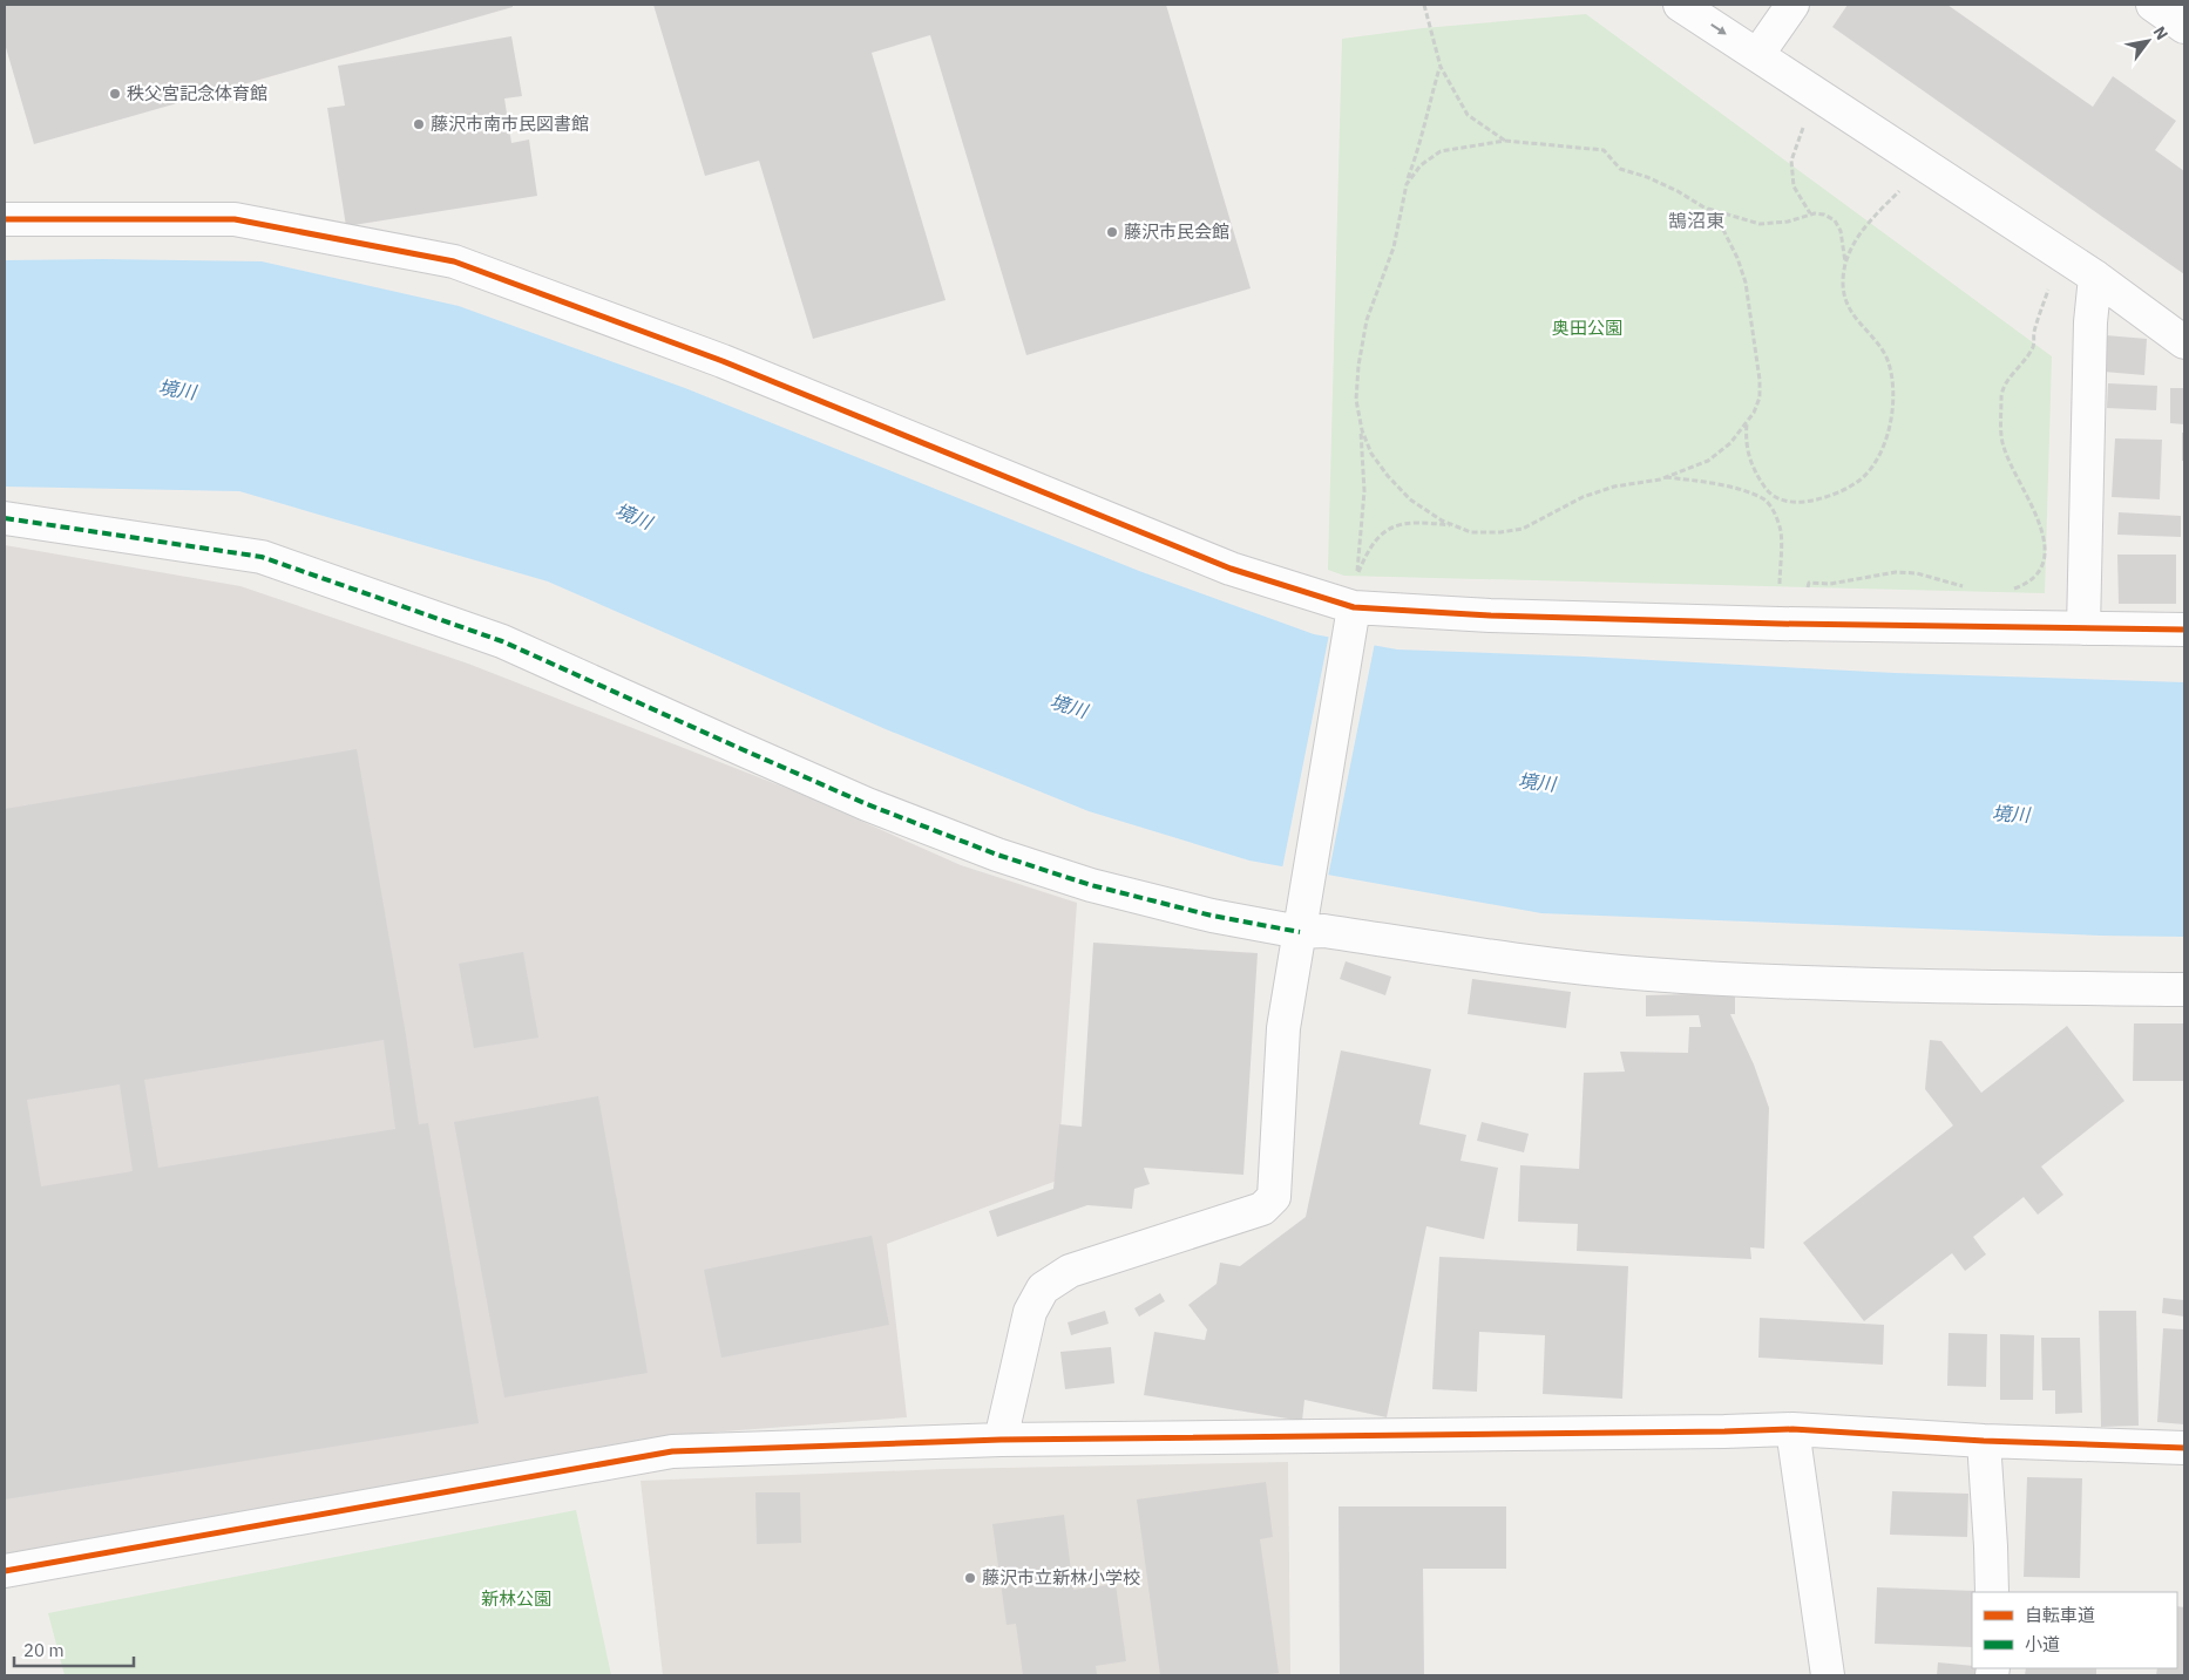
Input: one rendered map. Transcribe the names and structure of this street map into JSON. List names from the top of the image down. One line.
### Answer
{"districts":["鵠沼東"],"water":["境川"],"parks":["奥田公園","新林公園"],"places":["秩父宮記念体育館","藤沢市南市民図書館","藤沢市民会館","藤沢市立新林小学校"],"legend":["自転車道","小道"],"scale_bar":"20 m","north":"top right"}
